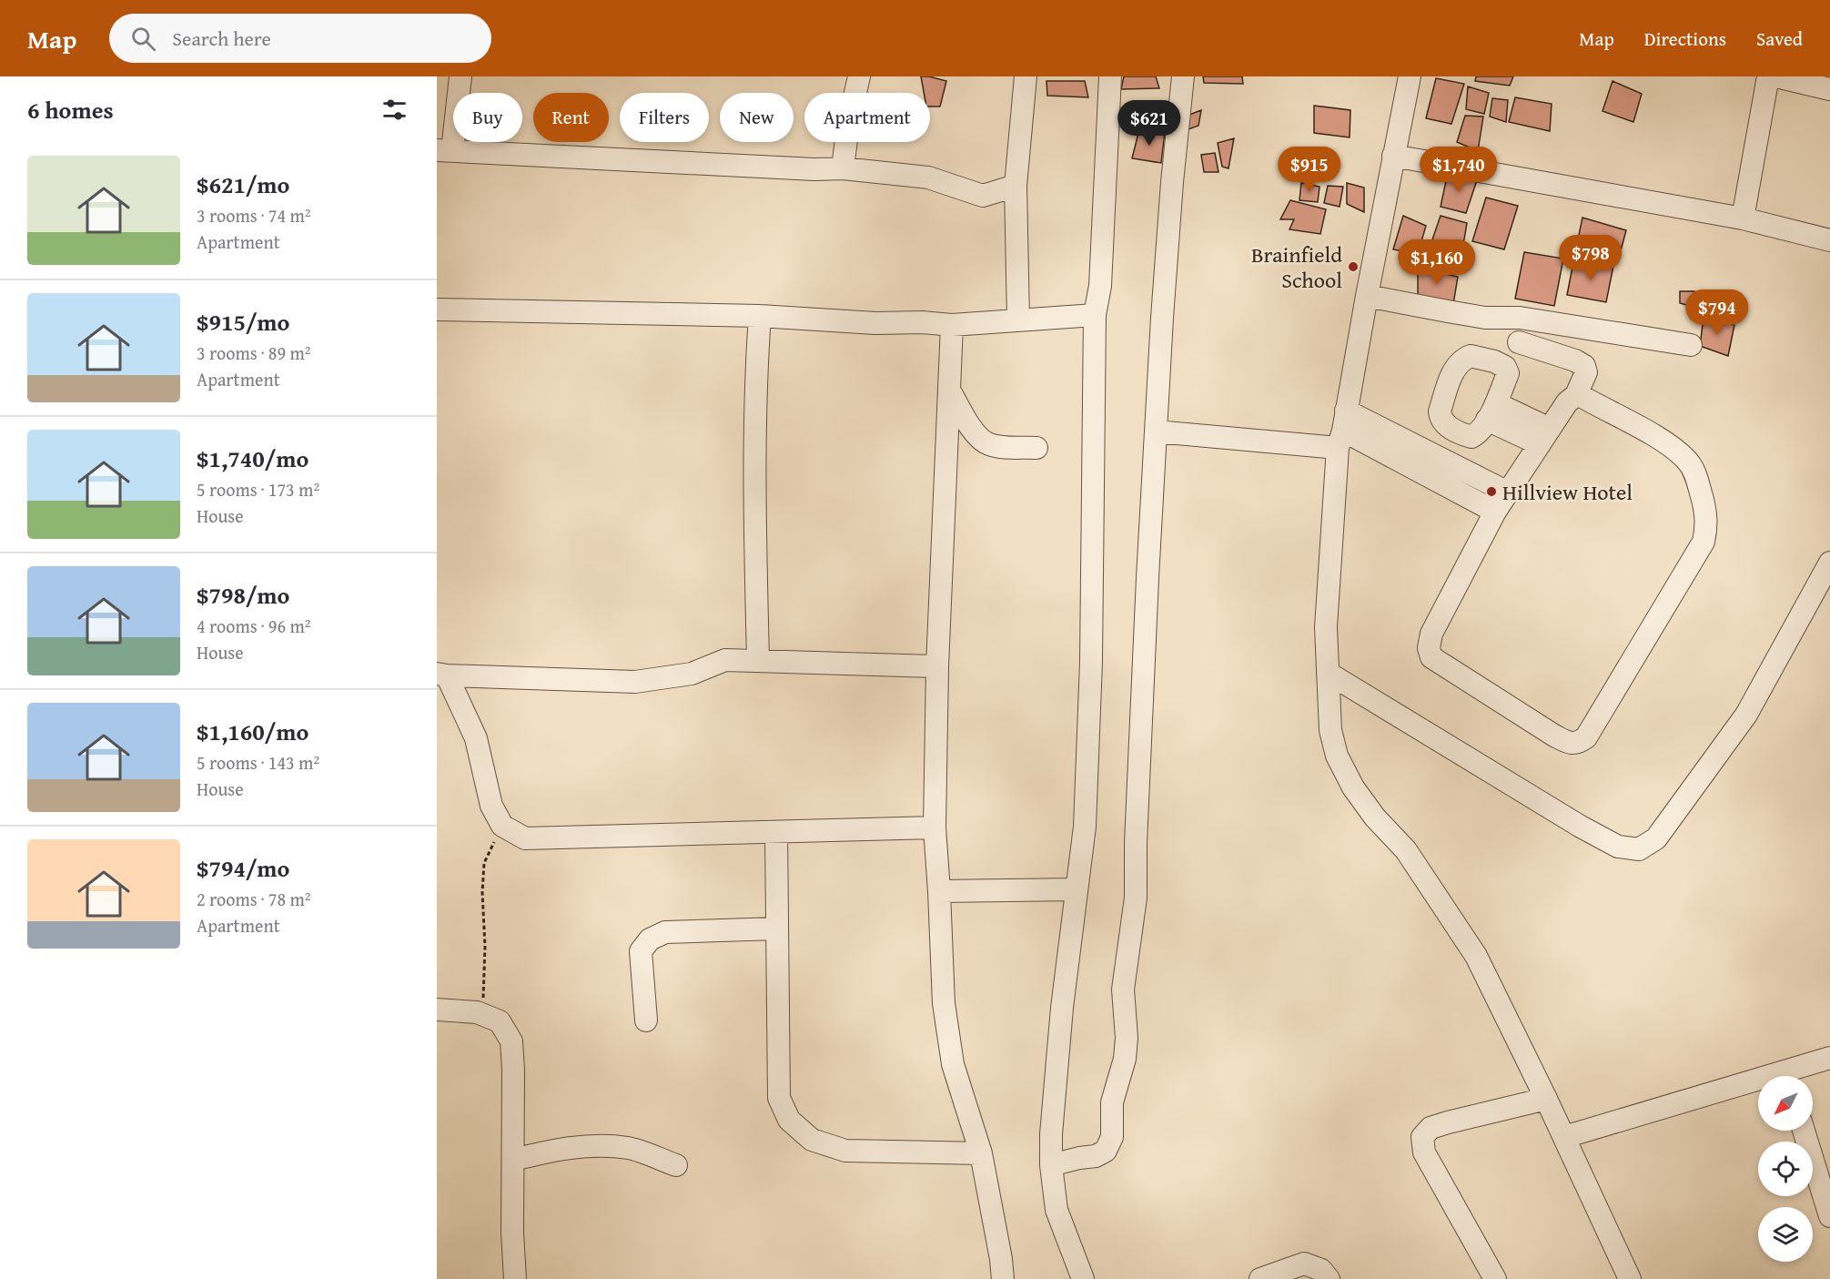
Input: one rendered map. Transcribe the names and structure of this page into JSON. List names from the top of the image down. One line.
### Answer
{"places":["Brainfield School","Hillview Hotel"],"north":"bottom left","page":{"header":"Map","search":"Search here","nav":["Map","Directions","Saved"],"heading":"6 homes","chip":["Buy","Rent","Filters","New","Apartment"],"price":["$621","$915","$1,740","$798","$1,160","$794"],"list":[{"name":"$621/mo","note":"3 rooms · 74 m² · Apartment"},{"name":"$915/mo","note":"3 rooms · 89 m² · Apartment"},{"name":"$1,740/mo","note":"5 rooms · 173 m² · House"},{"name":"$798/mo","note":"4 rooms · 96 m² · House"},{"name":"$1,160/mo","note":"5 rooms · 143 m² · House"},{"name":"$794/mo","note":"2 rooms · 78 m² · Apartment"}]}}
